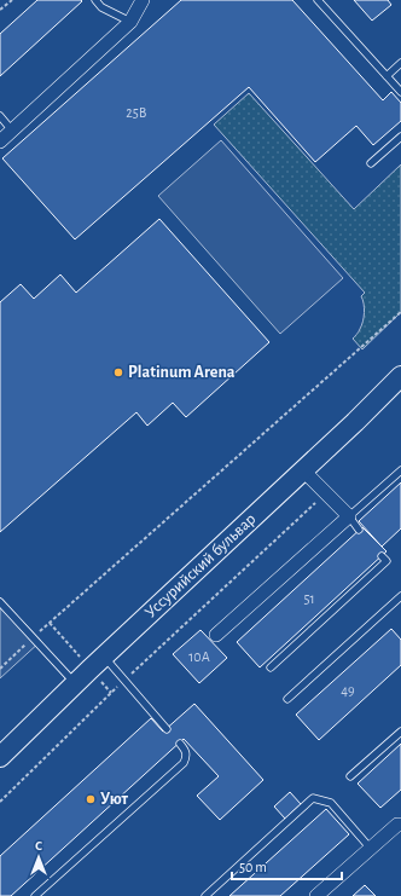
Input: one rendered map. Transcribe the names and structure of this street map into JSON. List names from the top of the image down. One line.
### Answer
{"streets":{"street":["Уссурийский бульвар"]},"places":["Platinum Arena","Уют"],"house_numbers":["25В","51","10А","49"],"scale_bar":"50 m","north":"top"}
